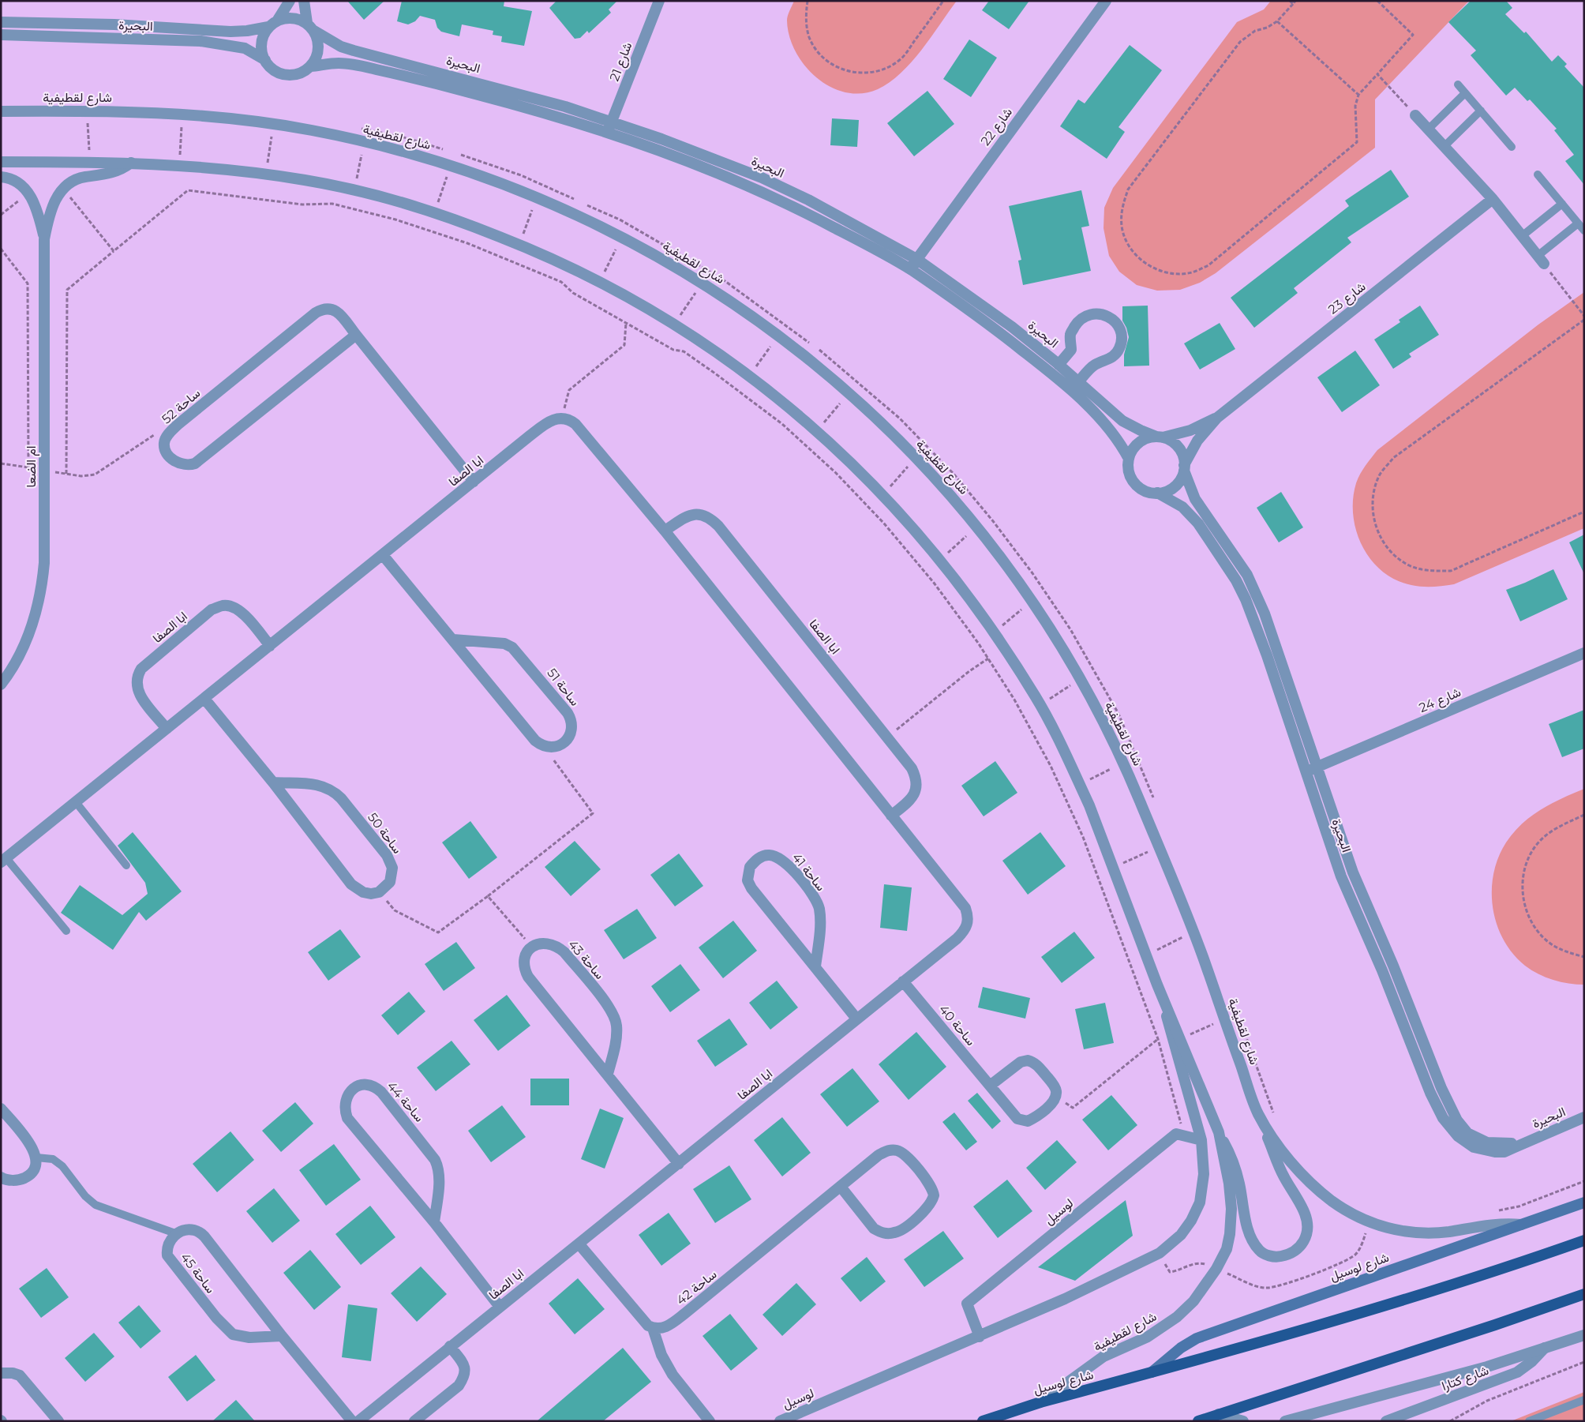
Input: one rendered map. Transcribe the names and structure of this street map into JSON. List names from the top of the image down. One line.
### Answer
{"streets":{"highway":["شارع لوسيل"],"street":["البحيرة","شارع 21","شارع لقطيفية","شارع 22","شارع 23","ساحة 52","ام الضعا","ابا الصفا","ساحة 51","شارع 24","ساحة 50","ساحة 41","ساحة 43","ساحة 40","ساحة 44","لوسيل","ساحة 45","ساحة 42","شارع كتارا"]},"crossings":[["البحيرة","شارع 21"],["البحيرة","شارع 22"],["البحيرة","شارع 23"],["البحيرة","شارع 24"],["شارع لقطيفية","ام الضعا"],["شارع لقطيفية","لوسيل"],["شارع لقطيفية","شارع لوسيل"],["ساحة 52","ابا الصفا"],["ابا الصفا","ساحة 41"],["ابا الصفا","ساحة 40"],["ابا الصفا","ساحة 44"]]}
